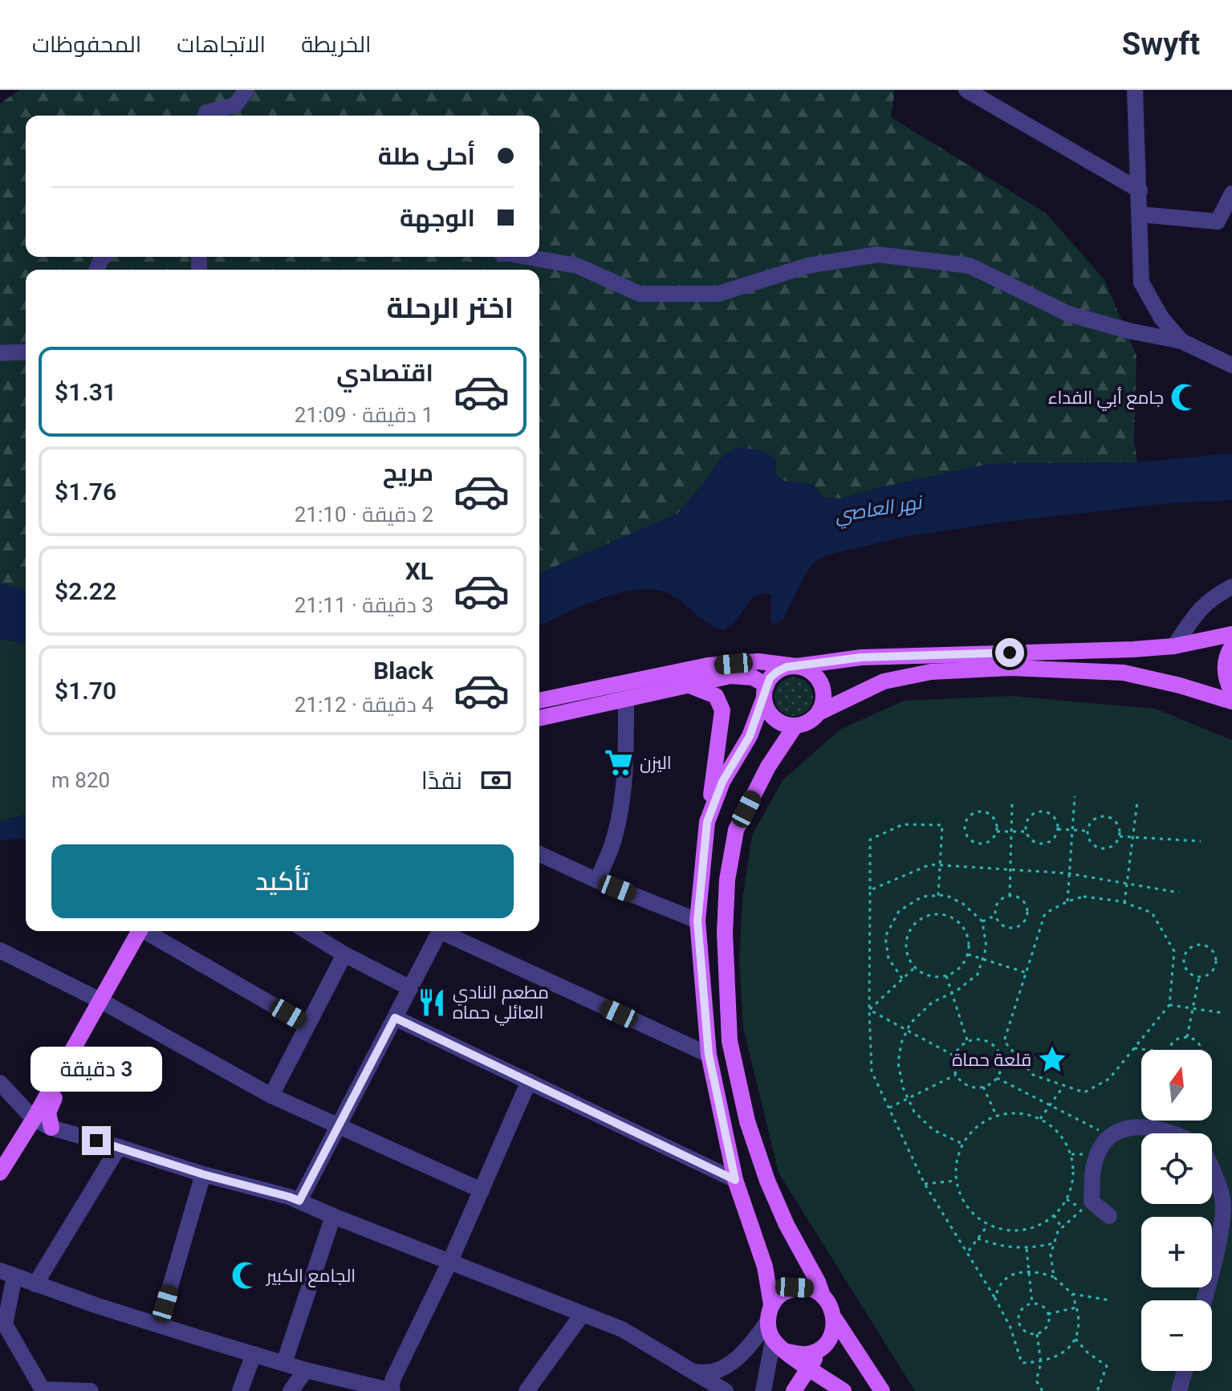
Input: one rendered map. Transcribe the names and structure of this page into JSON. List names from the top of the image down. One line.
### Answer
{"water":["نهر العاصي"],"places":{"mosque":["جامع أبي الفداء","الجامع الكبير"],"supermarket":["اليزن"],"restaurant":["مطعم النادي العائلي حماه"],"place":["قلعة حماة"]},"north":"top","page":{"header":"Swyft","nav":["الخريطة","الاتجاهات","المحفوظات"],"banner":["أحلى طلة","الوجهة"],"heading":"اختر الرحلة","list":[{"name":"اقتصادي","note":"1 دقيقة · 21:09","value":"$1.31"},{"name":"مريح","note":"2 دقيقة · 21:10","value":"$1.76"},{"name":"XL","note":"3 دقيقة · 21:11","value":"$2.22"},{"name":"Black","note":"4 دقيقة · 21:12","value":"$1.70"}],"pay":["نقدًا","820 m"],"buttons":"تأكيد","bubble":"3 دقيقة","map_buttons":["+","−"]}}
